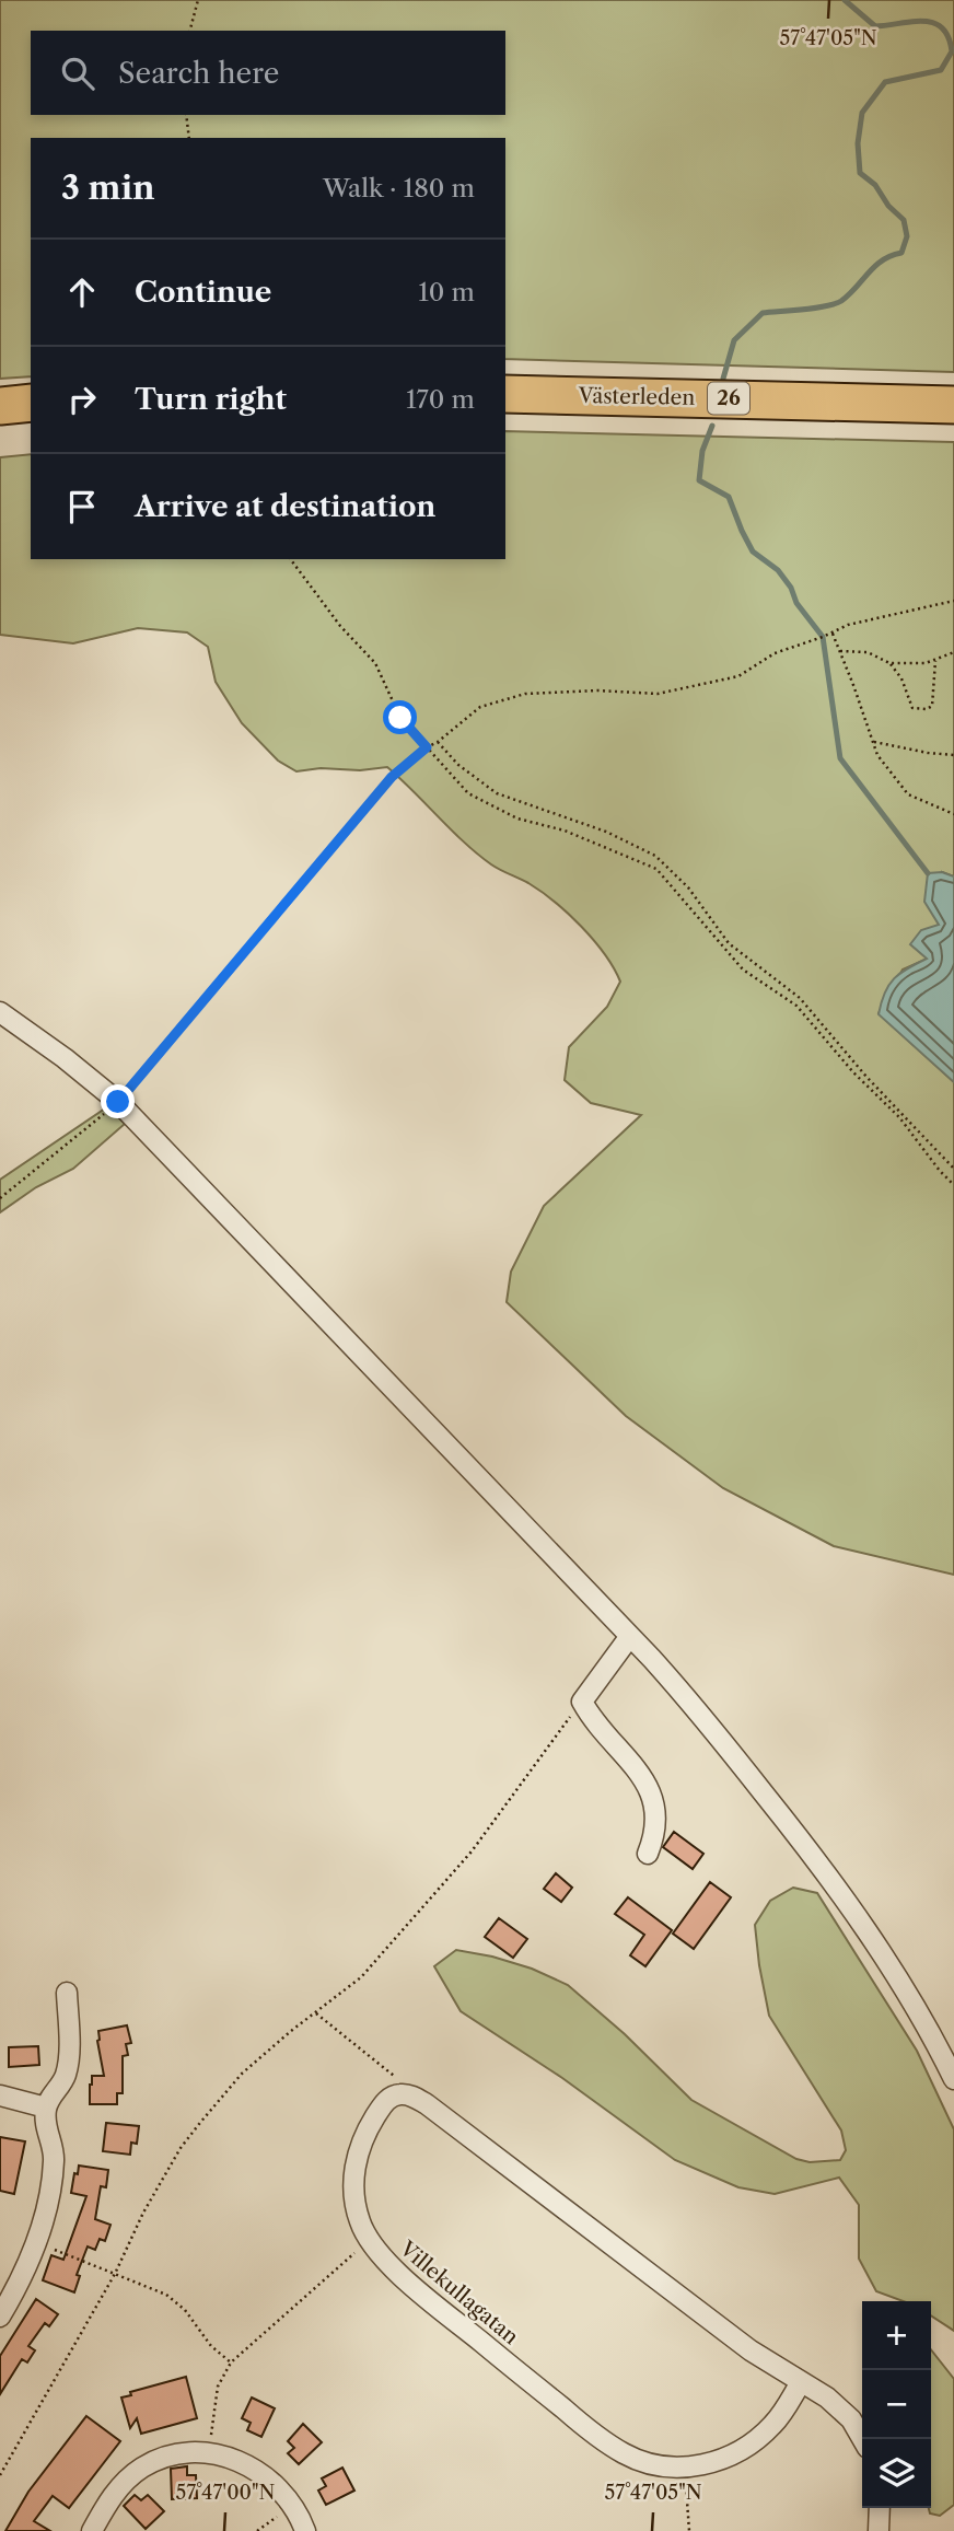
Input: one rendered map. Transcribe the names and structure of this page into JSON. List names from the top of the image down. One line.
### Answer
{"streets":{"highway":["Västerleden","26"],"street":["Villekullagatan"]},"page":{"search":"Search here","heading":["3 min","Walk · 180 m"],"list":[["Continue","10 m"],["Turn right","170 m"],"Arrive at destination"],"map_buttons":["+","−"]},"coordinates":["57°47'05\"N","57°47'00\"N"]}
